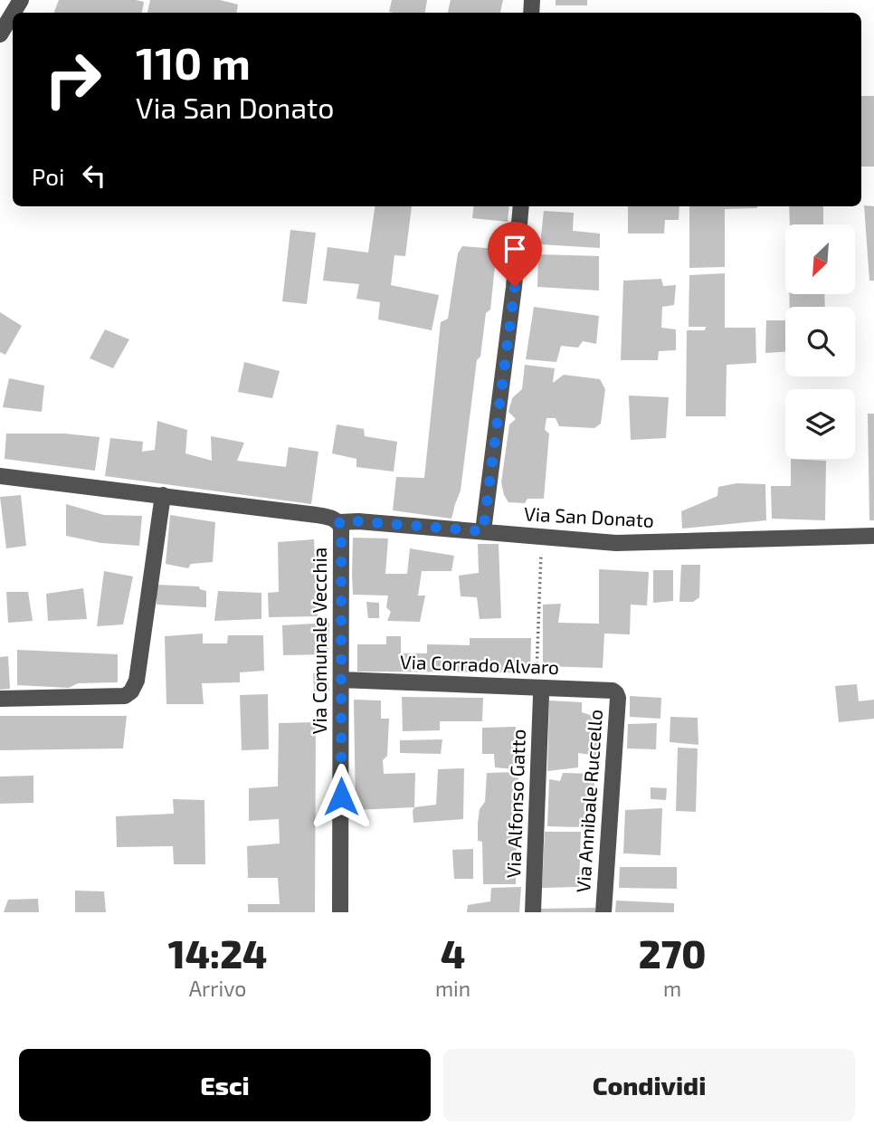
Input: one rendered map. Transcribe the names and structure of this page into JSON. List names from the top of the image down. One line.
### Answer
{"streets":{"street":["Via San Donato","Via Comunale Vecchia","Via Corrado Alvaro","Via Annibale Ruccello","Via Alfonso Gatto"]},"crossings":[["Via San Donato","Via Comunale Vecchia"],["Via Comunale Vecchia","Via Corrado Alvaro"],["Via Corrado Alvaro","Via Annibale Ruccello"],["Via Corrado Alvaro","Via Alfonso Gatto"]],"north":"bottom left","page":{"turn":["110 m","Via San Donato"],"then":"Poi","eta":["14:24","Arrivo","4","min","270","m"],"buttons":["Esci","Condividi"]}}
